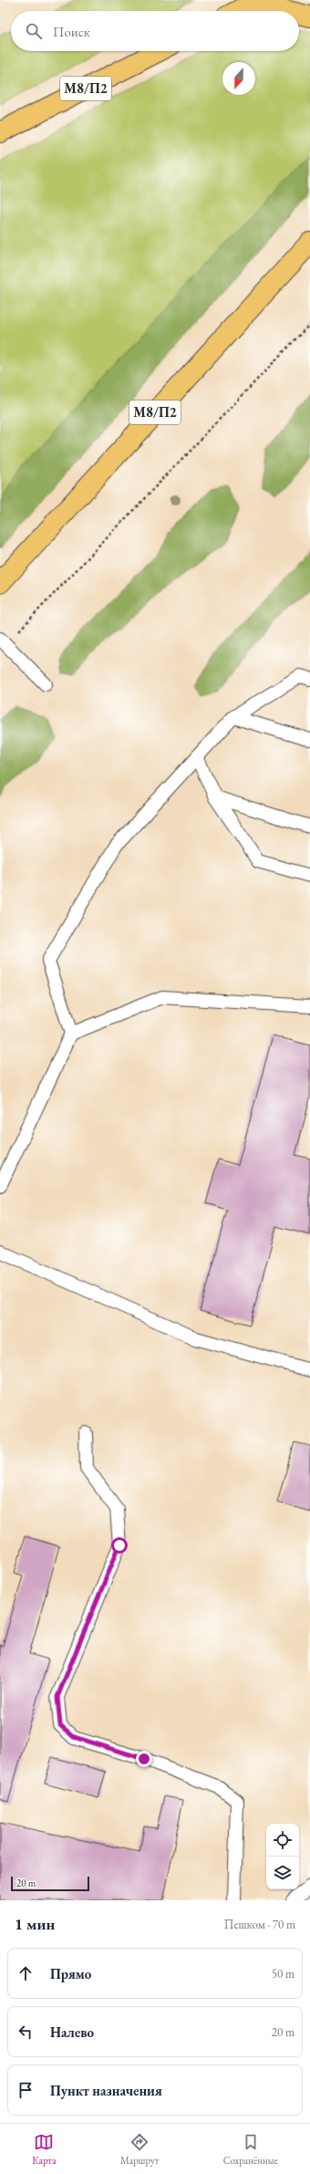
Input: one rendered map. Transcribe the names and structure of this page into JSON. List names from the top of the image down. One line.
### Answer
{"streets":{"highway":["М8/П2"]},"scale_bar":"20 m","north":"bottom","page":{"search":"Поиск","scale":"20 m","heading":["1 мин","Пешком · 70 m"],"list":[["Прямо","50 m"],["Налево","20 m"],"Пункт назначения"],"nav":["Карта","Маршрут","Сохранённые"]}}
